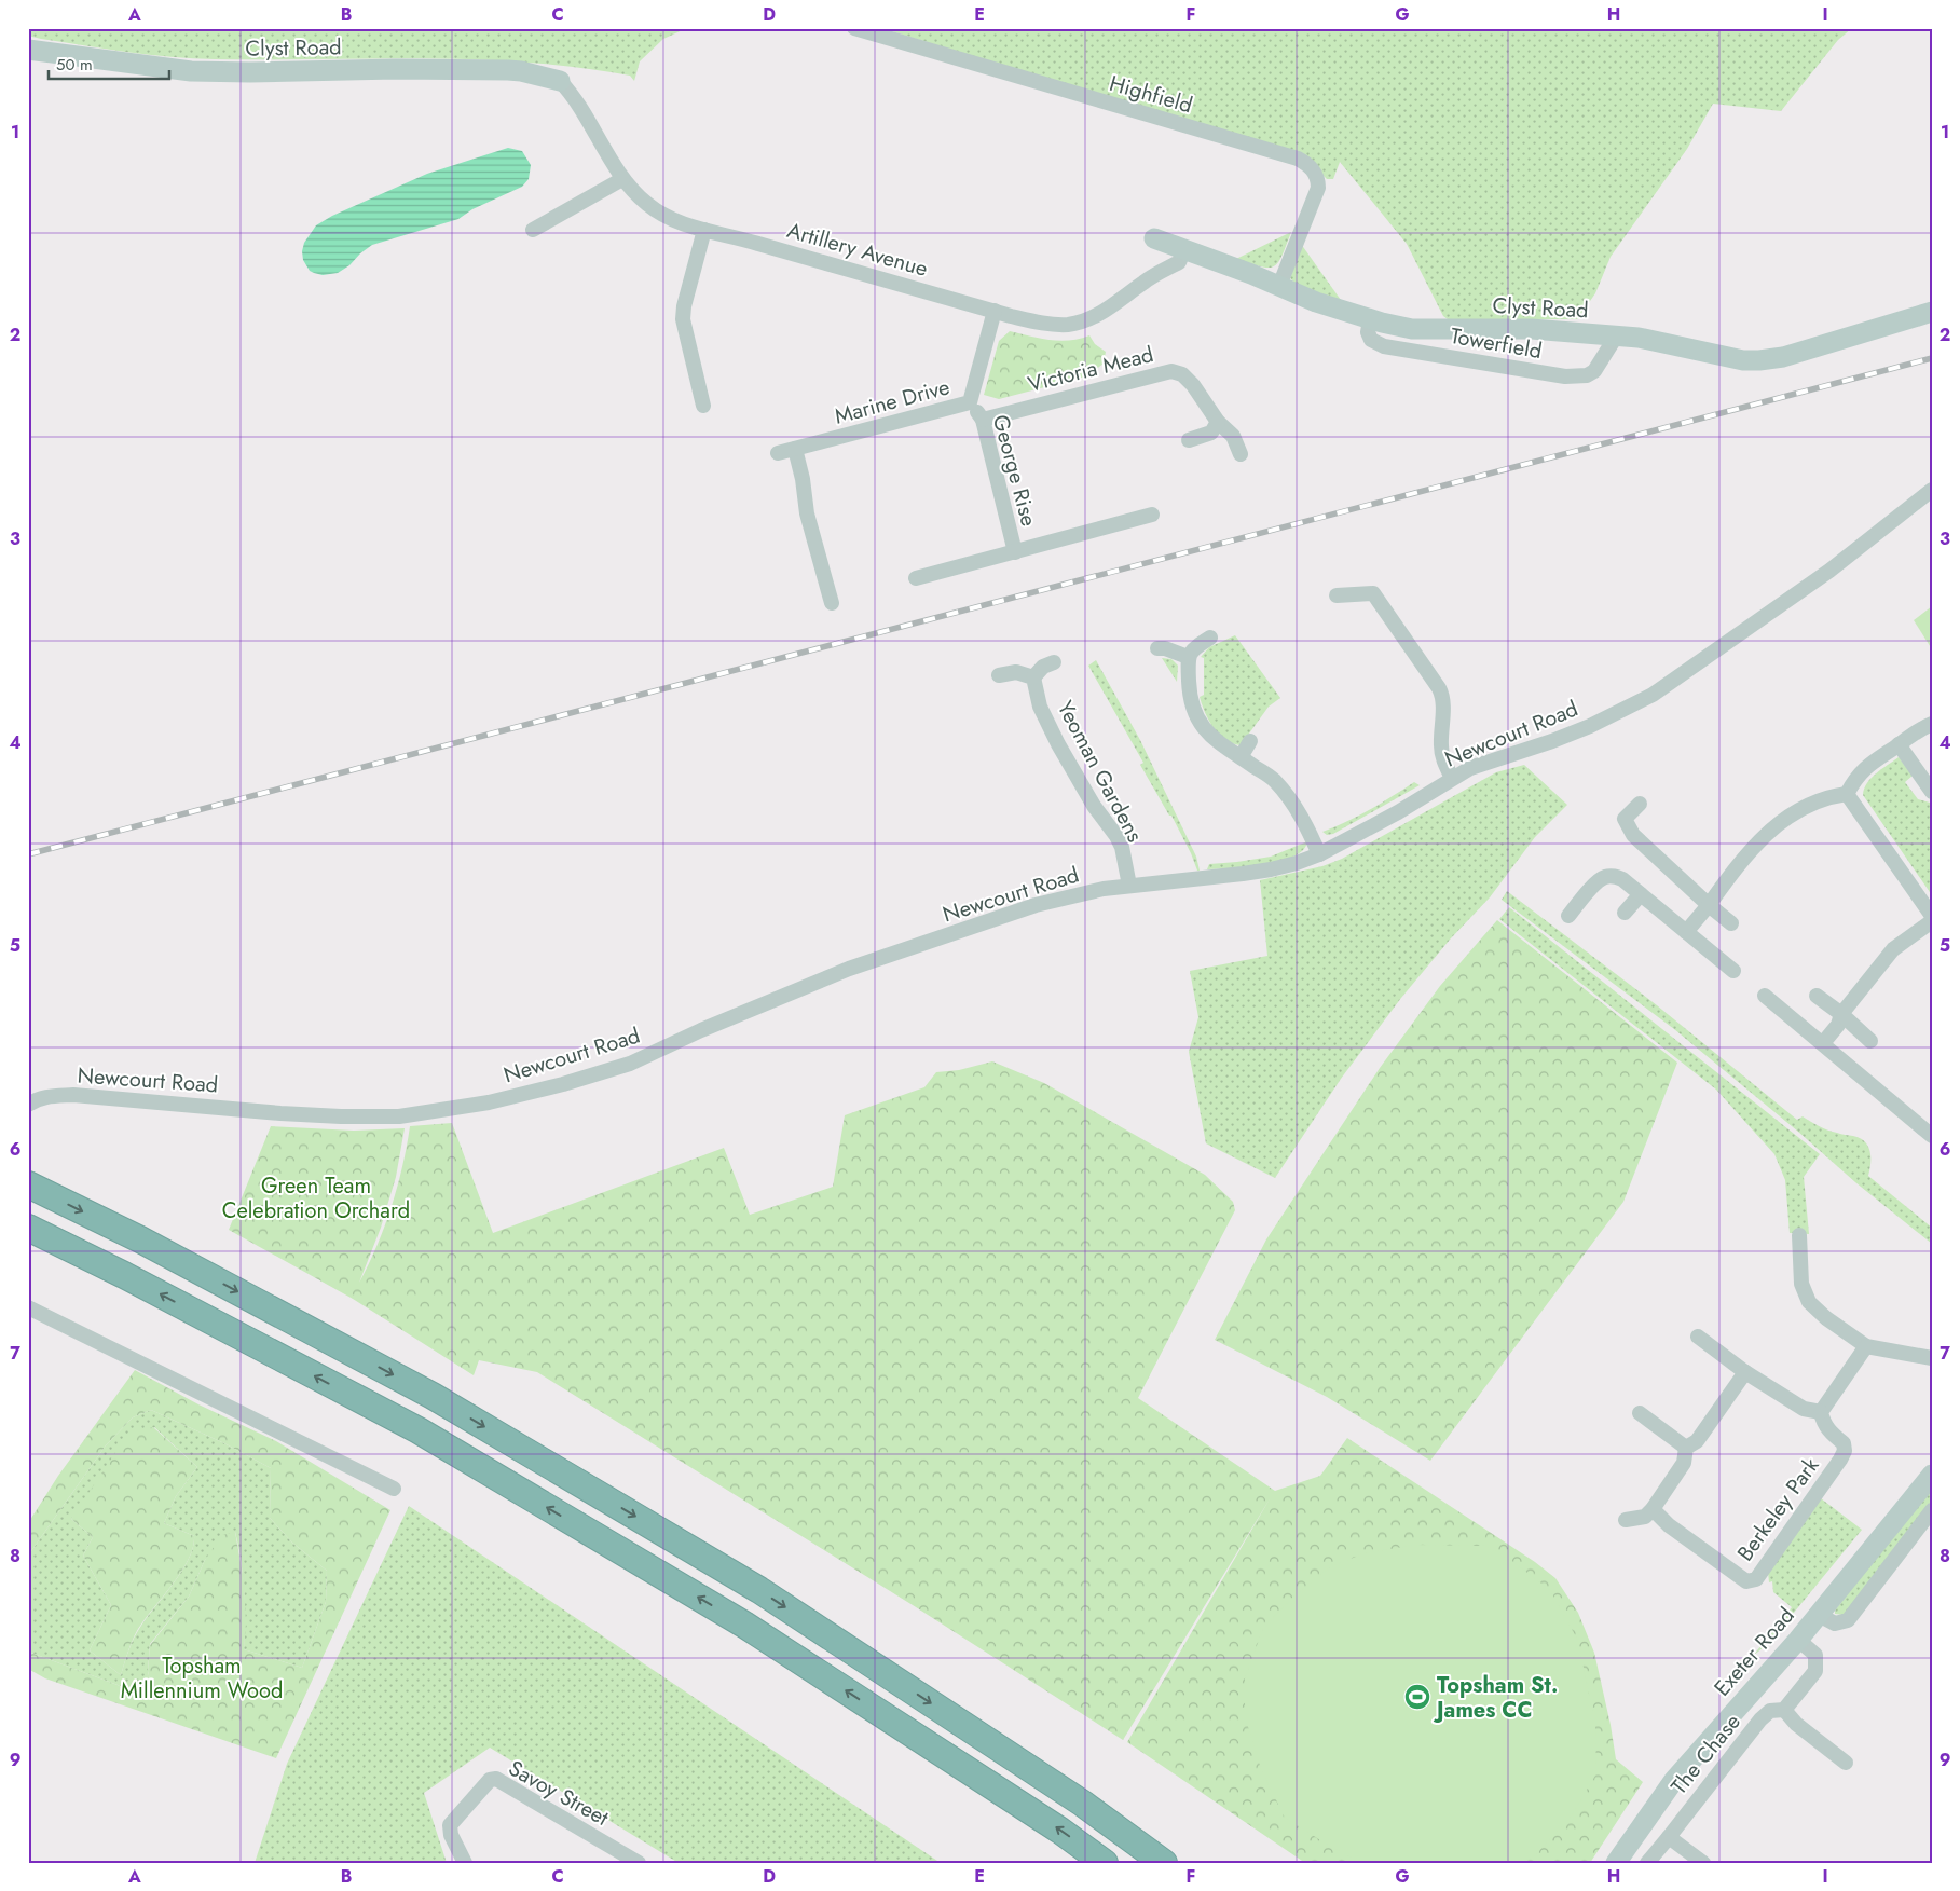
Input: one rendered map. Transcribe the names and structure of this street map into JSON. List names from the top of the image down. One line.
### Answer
{"streets":{"street":["Clyst Road","Highfield","Artillery Avenue","Towerfield","Victoria Mead","Marine Drive","George Rise","Newcourt Road","Yeoman Gardens","Berkeley Park","Exeter Road","The Chase","Savoy Street"]},"crossings":[["Clyst Road","Highfield"],["Clyst Road","Artillery Avenue"],["Clyst Road","Towerfield"],["Artillery Avenue","Marine Drive"],["Victoria Mead","George Rise"],["Marine Drive","George Rise"],["Newcourt Road","Yeoman Gardens"]],"parks":["Green Team Celebration Orchard","Topsham Millennium Wood"],"places":{"sports":["Topsham St. James CC"]},"scale_bar":"50 m","grid":{"columns":["A","B","C","D","E","F","G","H","I"],"rows":["1","2","3","4","5","6","7","8","9"]}}
